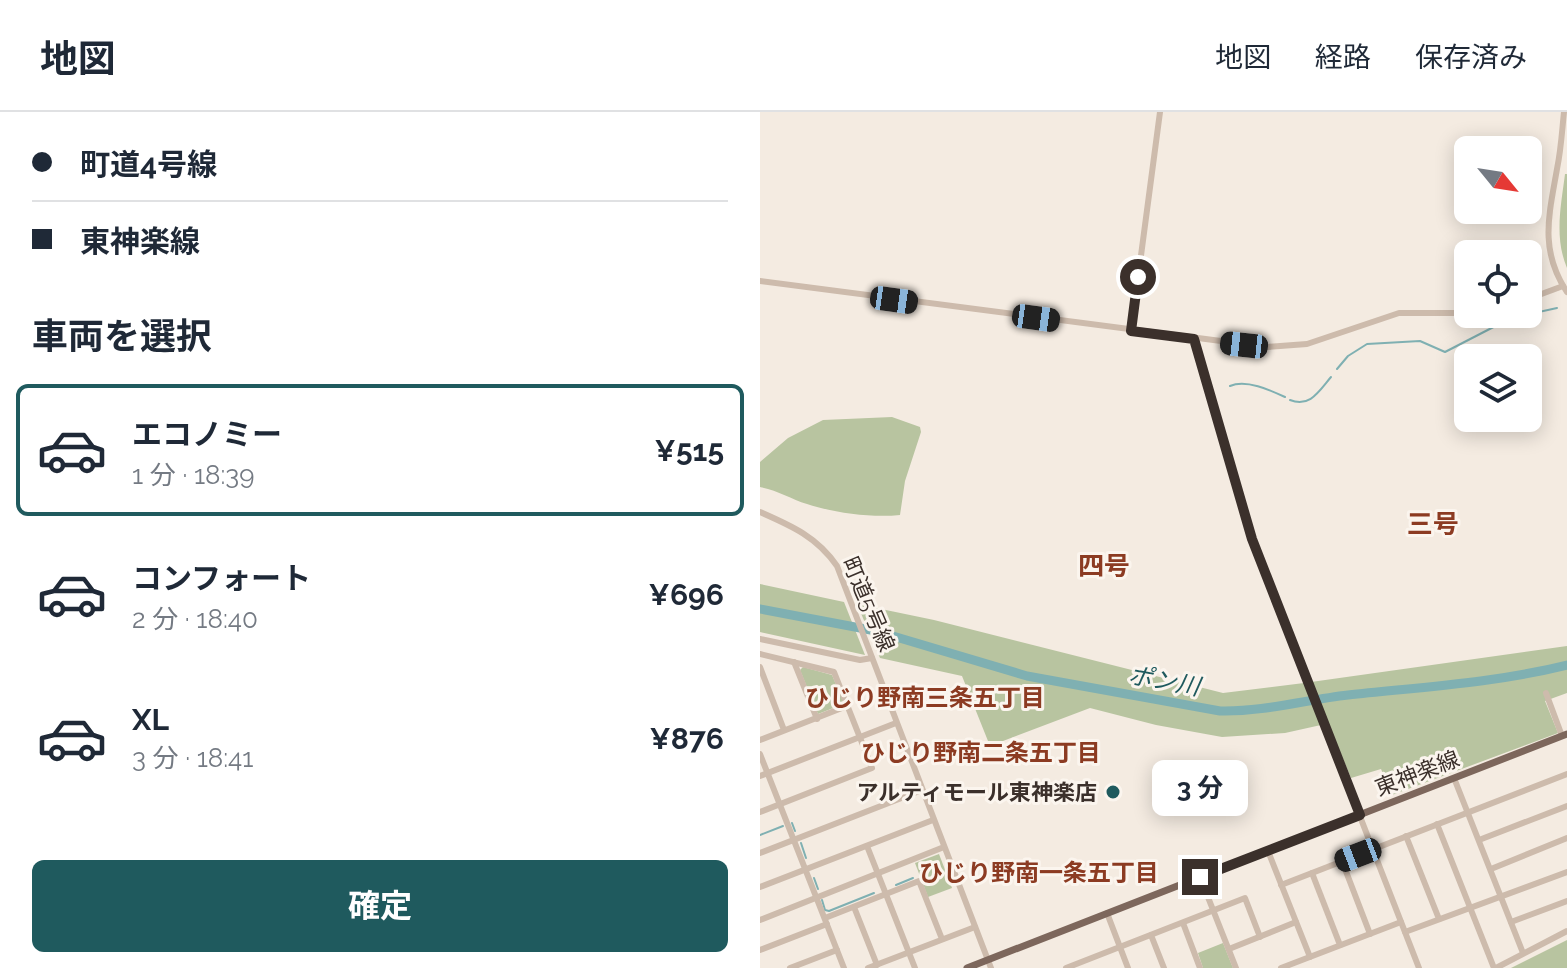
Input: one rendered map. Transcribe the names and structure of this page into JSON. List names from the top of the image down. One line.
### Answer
{"streets":{"main road":["東神楽線"],"street":["町道5号線"]},"crossings":[["町道5号線","東神楽線"]],"districts":["三号","四号","ひじり野南三条五丁目","ひじり野南二条五丁目","ひじり野南一条五丁目"],"water":["ポン川"],"places":["アルティモール東神楽店"],"north":"bottom right","page":{"header":"地図","nav":["地図","経路","保存済み"],"banner":["町道4号線","東神楽線"],"heading":"車両を選択","list":[{"name":"エコノミー","note":"1 分 · 18:39","value":"¥515"},{"name":"コンフォート","note":"2 分 · 18:40","value":"¥696"},{"name":"XL","note":"3 分 · 18:41","value":"¥876"}],"bubble":"3 分","buttons":"確定"}}
